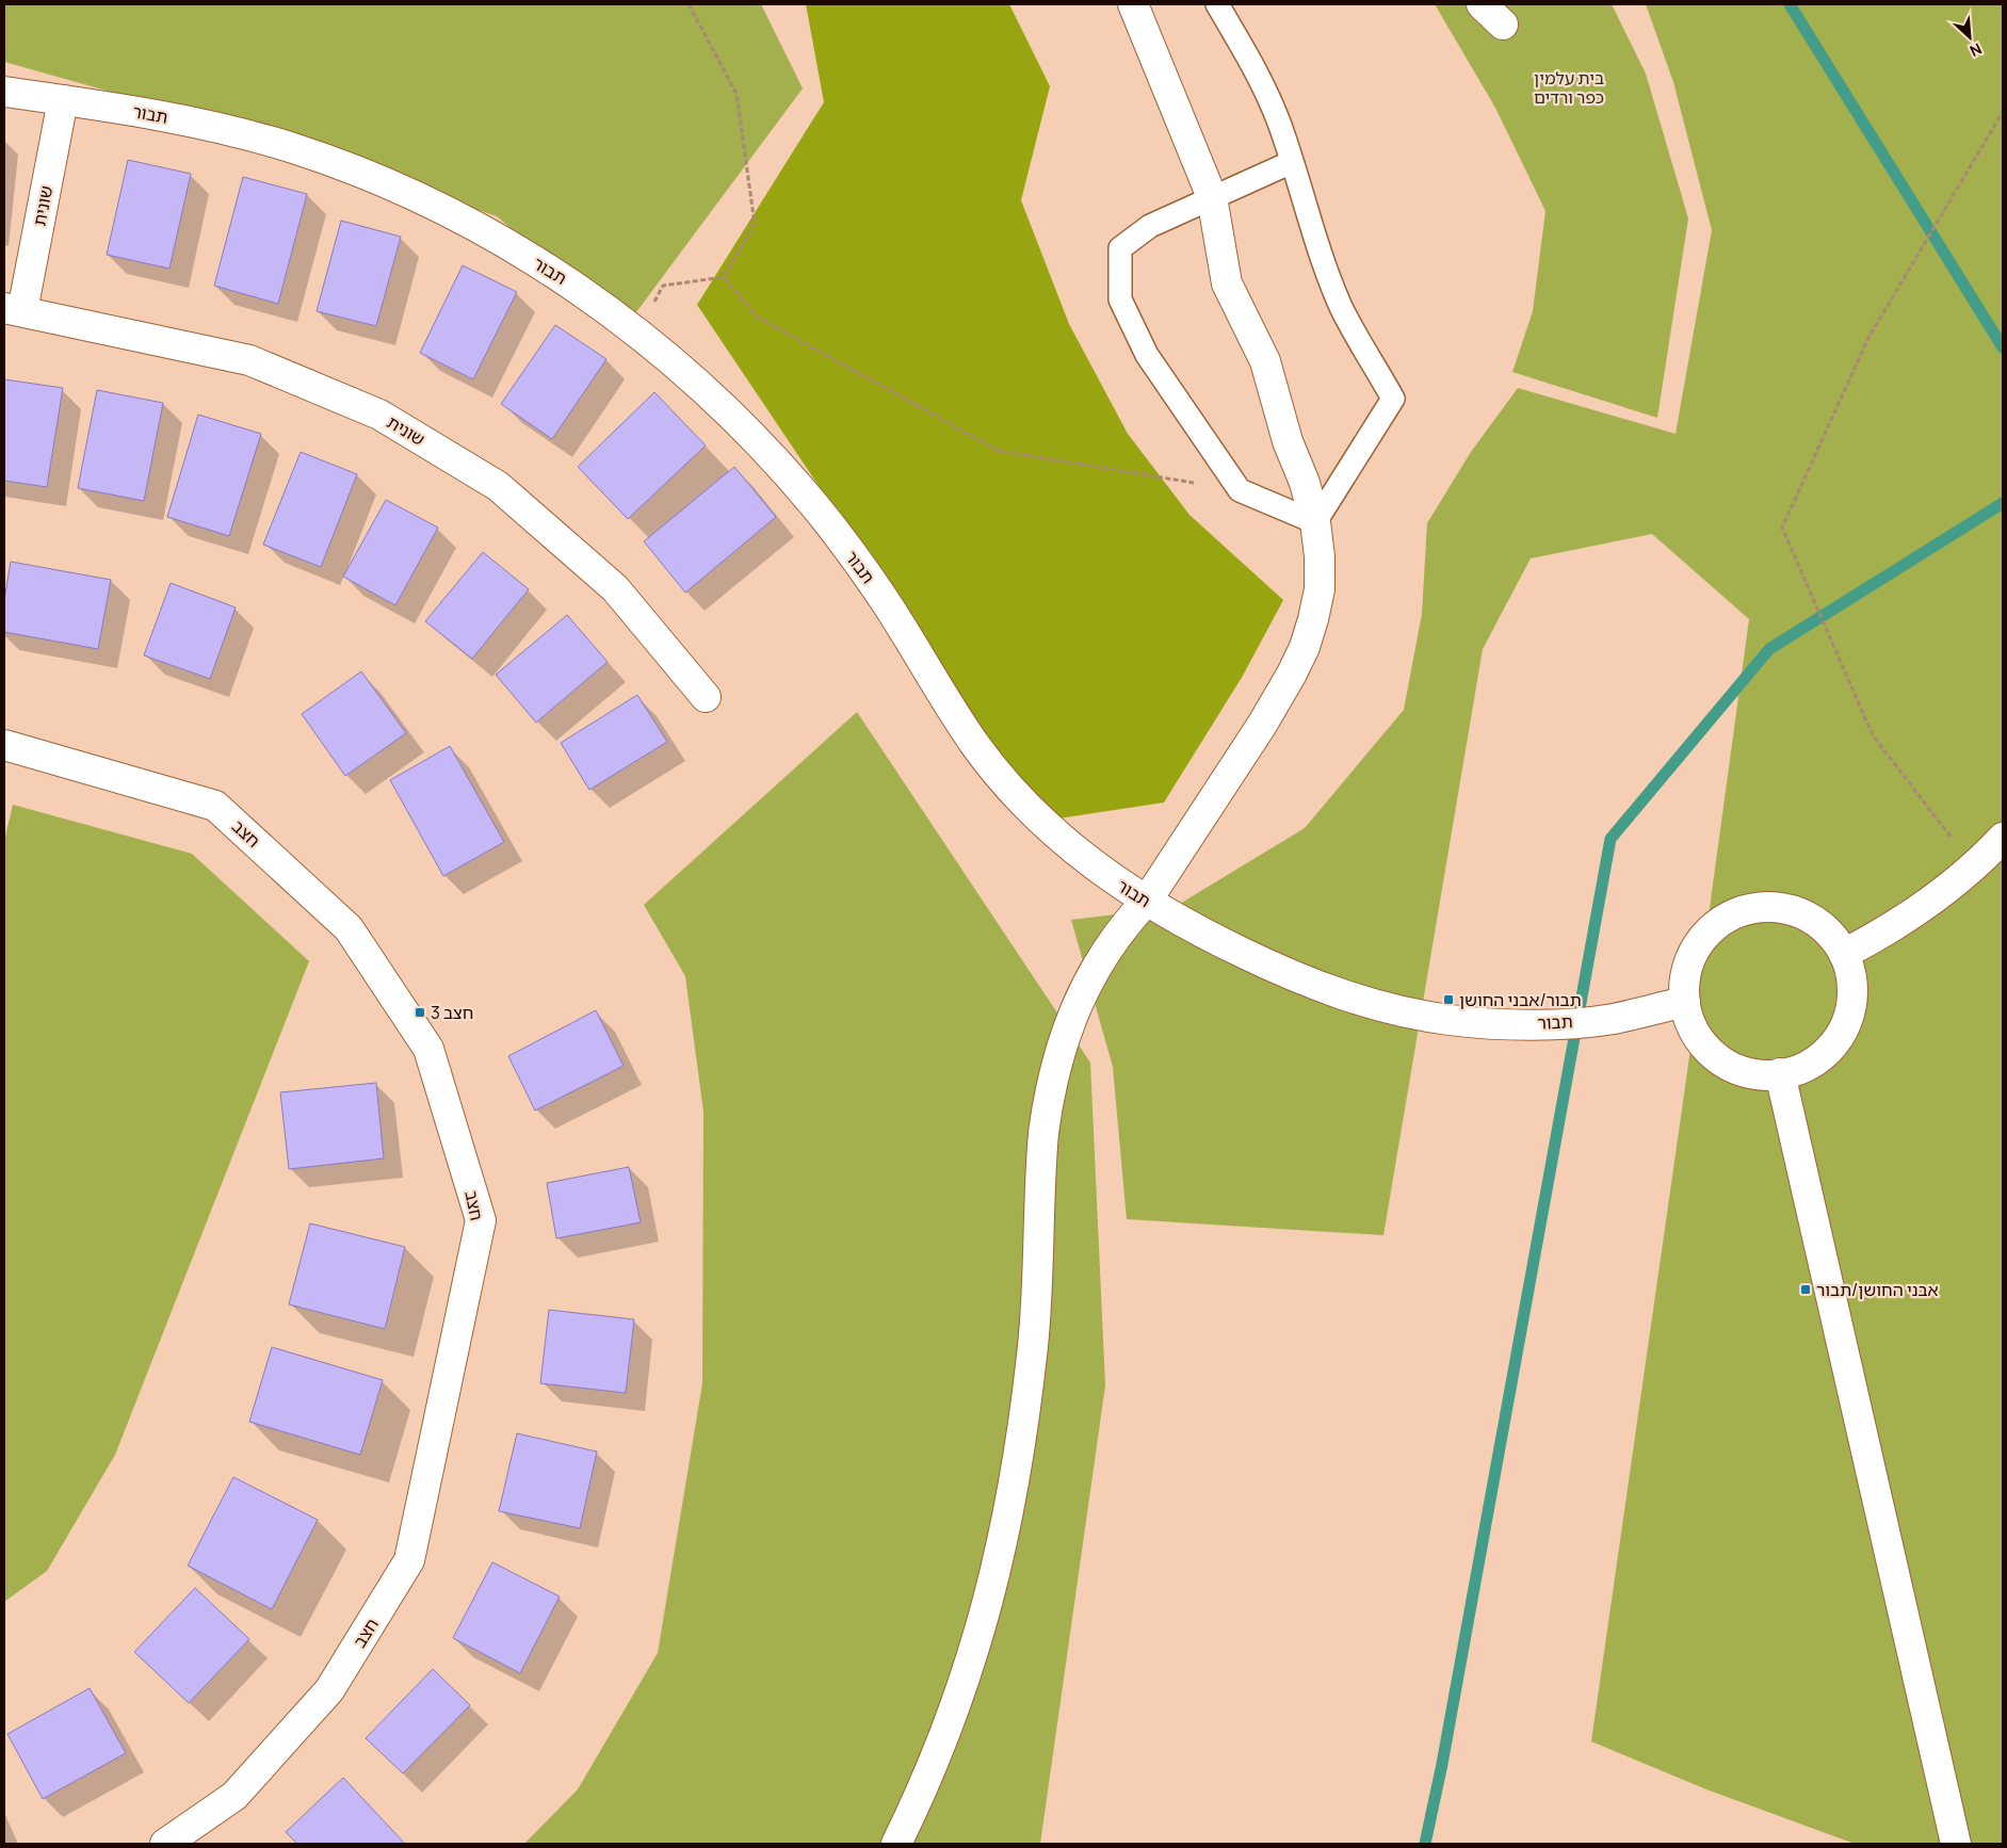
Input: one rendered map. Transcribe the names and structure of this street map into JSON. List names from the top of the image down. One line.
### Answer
{"streets":{"street":["תבור","שונית","חצב"]},"crossings":[["תבור","שונית"]],"parks":["בית עלמין כפר ורדים"],"places":{"transit":["תבור/אבני החושן","חצב 3","אבני החושן/תבור"]},"north":"bottom right"}
